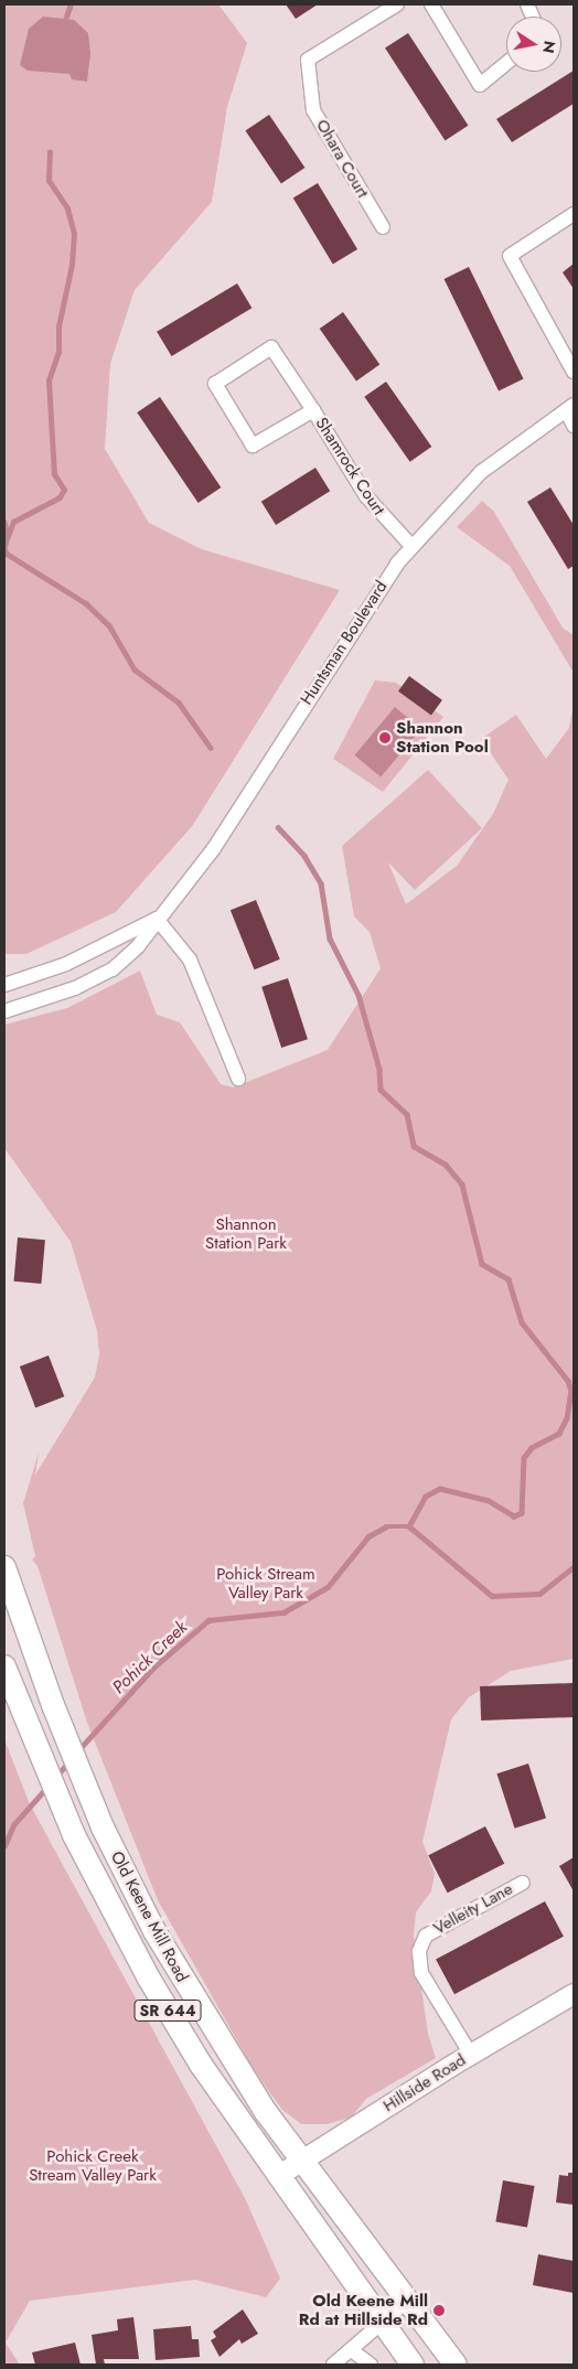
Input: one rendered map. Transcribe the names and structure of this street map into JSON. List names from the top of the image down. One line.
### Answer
{"streets":{"main road":["Old Keene Mill Road","SR 644"],"street":["Ohara Court","Shamrock Court","Huntsman Boulevard","Velleity Lane","Hillside Road"]},"crossings":[["Shamrock Court","Huntsman Boulevard"],["Velleity Lane","Hillside Road"],["Old Keene Mill Road","Hillside Road"]],"water":["Pohick Creek"],"parks":["Shannon Station Park","Pohick Stream Valley Park","Pohick Creek Stream Valley Park"],"places":["Shannon Station Pool","Old Keene Mill Rd at Hillside Rd"],"north":"right"}
